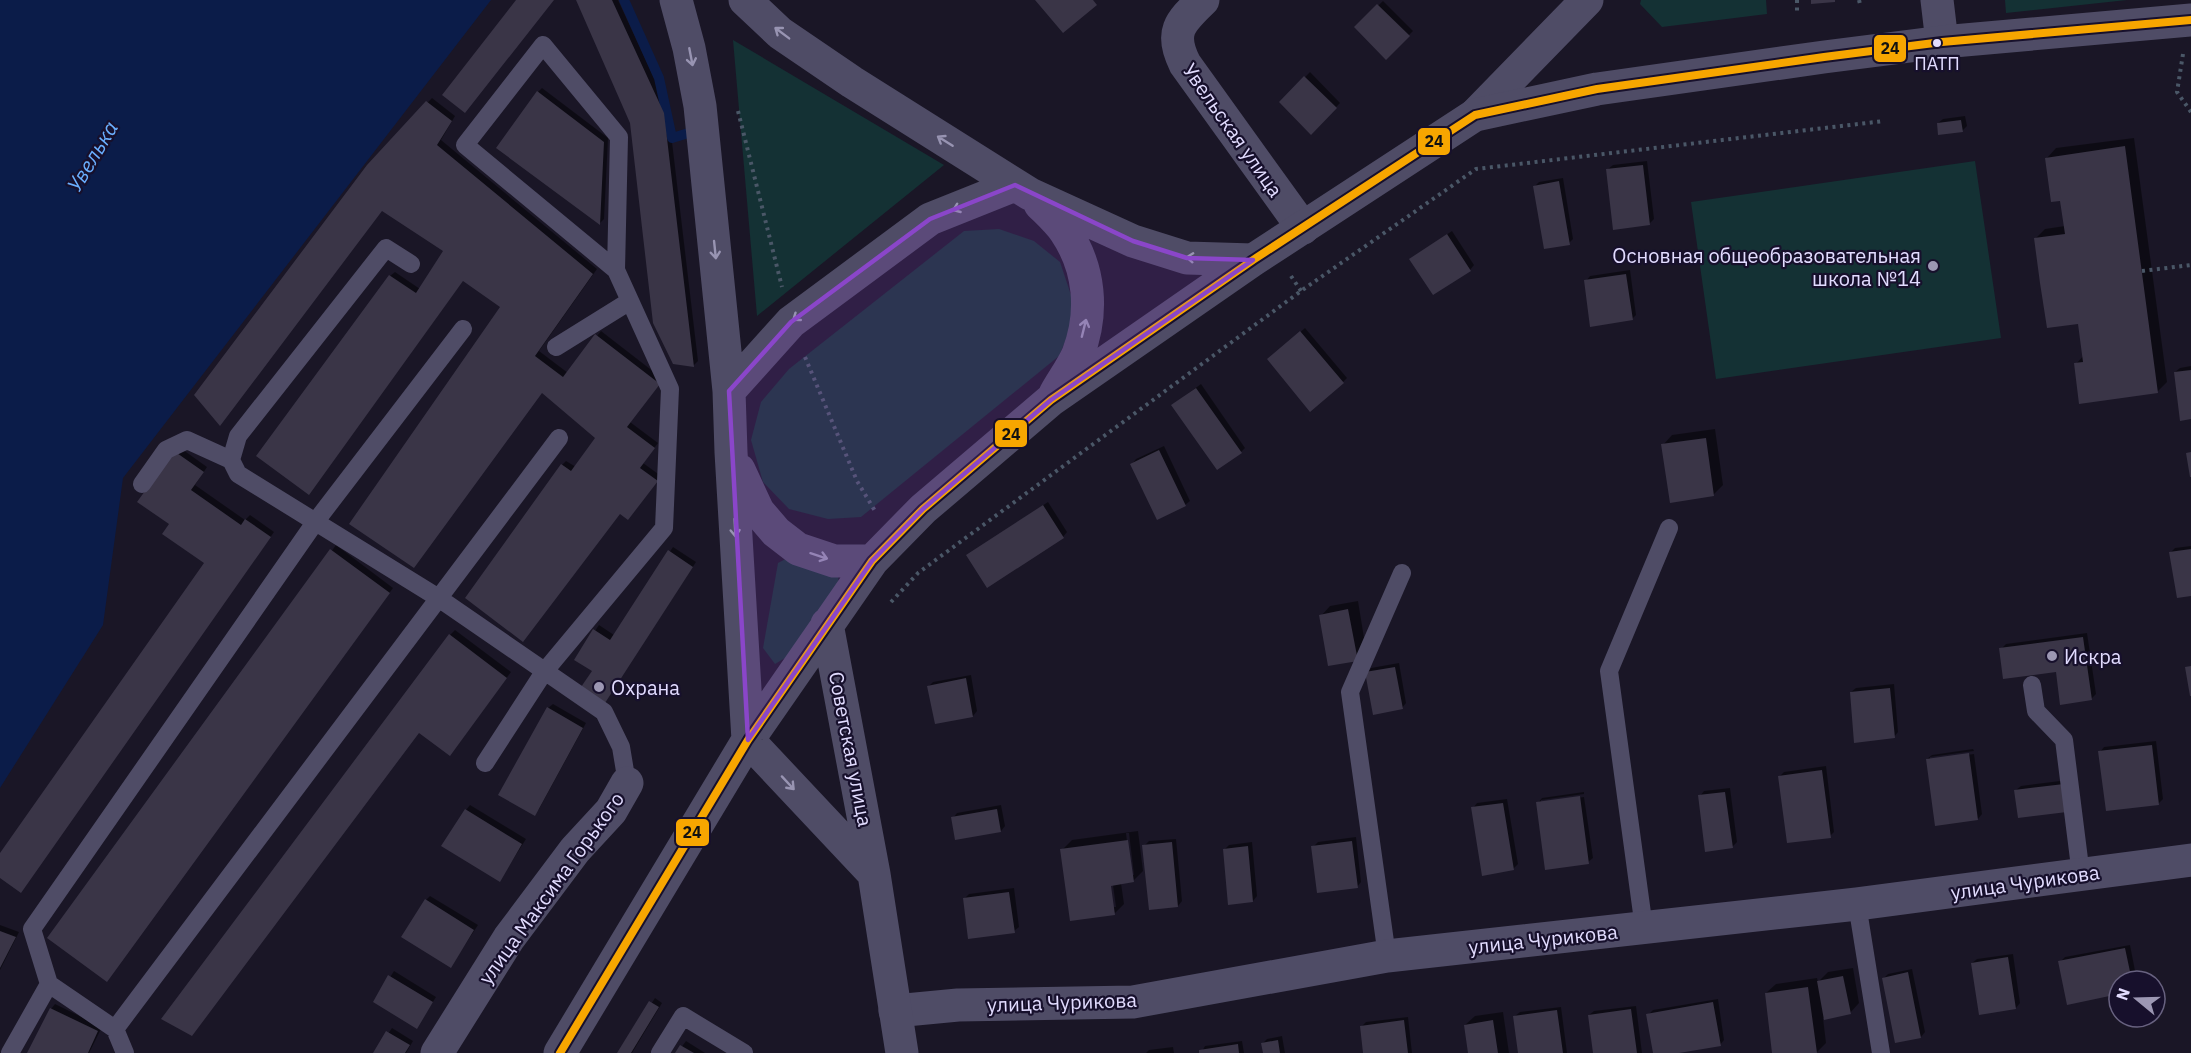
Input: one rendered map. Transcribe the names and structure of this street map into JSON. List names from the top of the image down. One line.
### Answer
{"streets":{"street":["Увельская улица","Советская улица","улица Чурикова","улица Максима Горького"]},"crossings":[["Советская улица","улица Чурикова"]],"water":["Увелька"],"places":["ПАТП","Основная общеобразовательная школа №14","Искра","Охрана"],"lines":["transit line 24"],"north":"left"}
